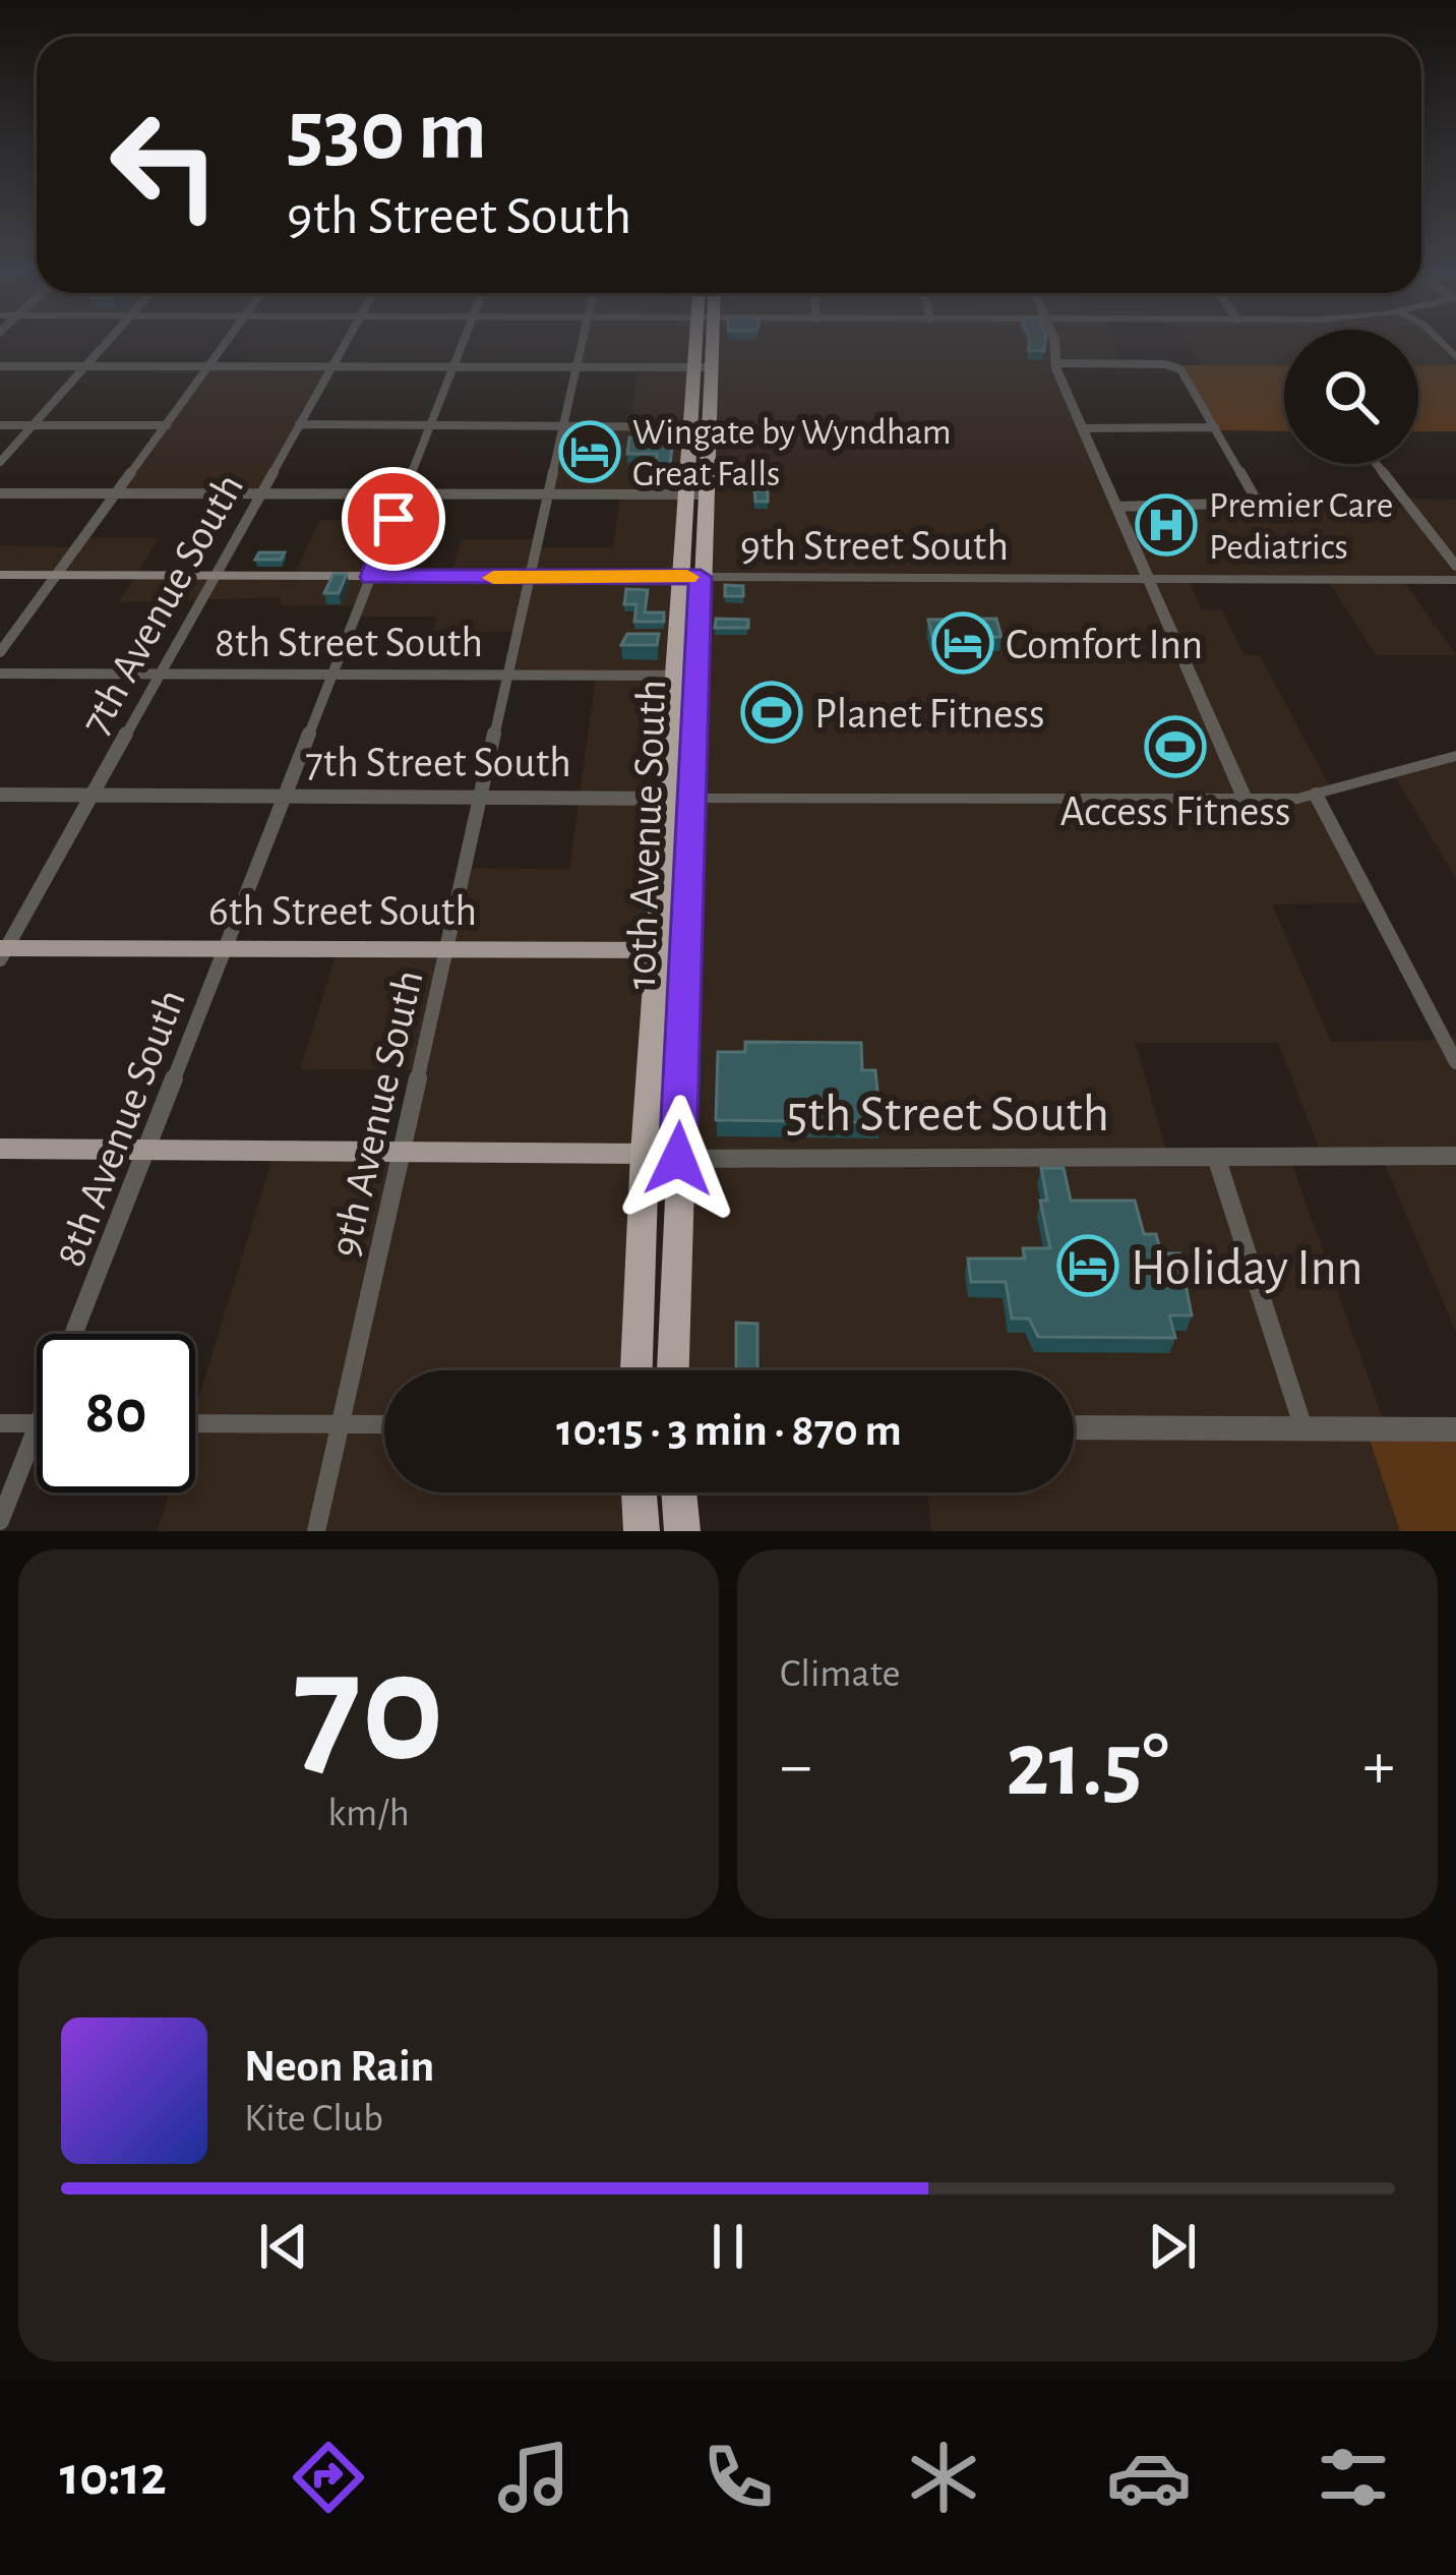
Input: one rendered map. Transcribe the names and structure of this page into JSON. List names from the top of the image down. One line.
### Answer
{"streets":{"highway":["10th Avenue South"],"main road":["9th Street South","6th Street South","5th Street South"],"street":["7th Avenue South","8th Street South","7th Street South","9th Avenue South","8th Avenue South"]},"crossings":[["9th Street South","7th Avenue South"],["9th Street South","10th Avenue South"],["9th Street South","9th Avenue South"],["9th Street South","8th Avenue South"],["7th Avenue South","8th Street South"],["7th Avenue South","7th Street South"],["7th Avenue South","6th Street South"],["8th Street South","10th Avenue South"],["8th Street South","9th Avenue South"],["8th Street South","8th Avenue South"],["7th Street South","10th Avenue South"],["7th Street South","9th Avenue South"],["7th Street South","8th Avenue South"],["10th Avenue South","6th Street South"],["10th Avenue South","5th Street South"],["6th Street South","9th Avenue South"],["6th Street South","8th Avenue South"],["5th Street South","9th Avenue South"],["5th Street South","8th Avenue South"]],"places":{"hotel":["Wingate by Wyndham Great Falls","Comfort Inn","Holiday Inn"],"hospital":["Premier Care Pediatrics"],"sports":["Planet Fitness","Access Fitness"]},"page":{"turn":["530 m","9th Street South"],"limit":"80","trip":"10:15 · 3 min · 870 m","tile":[["70","km/h"],"Climate"],"heat":["−","21.5°","+"],"song":["Neon Rain","Kite Club"],"tabs":"10:12"}}
